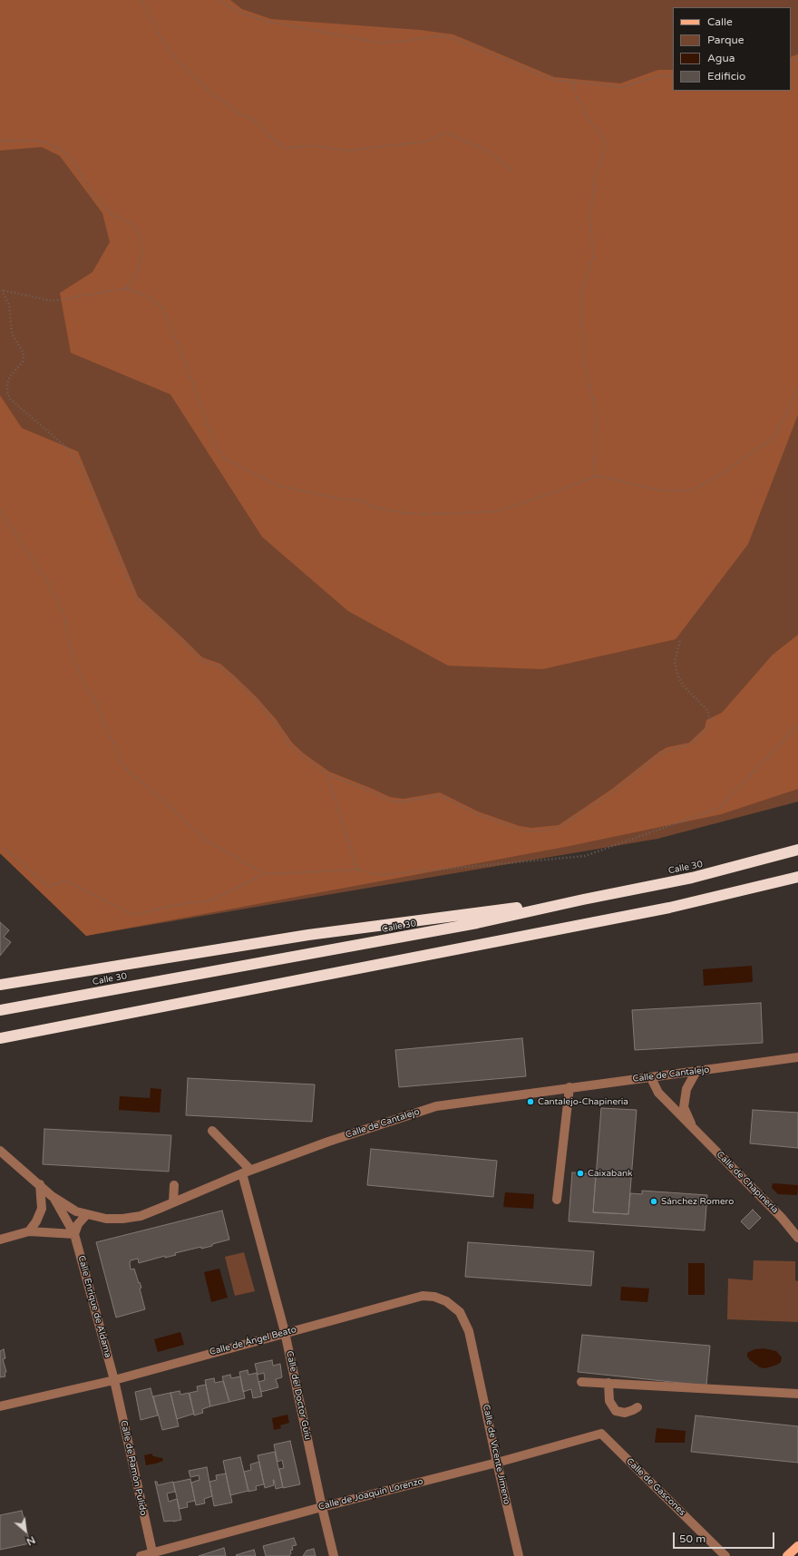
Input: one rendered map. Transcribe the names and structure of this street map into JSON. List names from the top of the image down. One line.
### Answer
{"streets":{"highway":["Calle 30"],"street":["Calle de Cantalejo","Calle de Chapinería","Calle Enrique de Aldama","Calle de Ángel Beato","Calle del Doctor Guiu","Calle de Vicente Jimeno","Calle de Ramón Pulido","Calle de Gascones","Calle de Joaquín Lorenzo"]},"crossings":[["Calle de Cantalejo","Calle de Chapinería"],["Calle de Cantalejo","Calle Enrique de Aldama"],["Calle de Cantalejo","Calle del Doctor Guiu"],["Calle Enrique de Aldama","Calle de Ángel Beato"],["Calle Enrique de Aldama","Calle de Ramón Pulido"],["Calle de Ángel Beato","Calle del Doctor Guiu"],["Calle de Ángel Beato","Calle de Vicente Jimeno"],["Calle de Ángel Beato","Calle de Ramón Pulido"],["Calle del Doctor Guiu","Calle de Joaquín Lorenzo"],["Calle de Vicente Jimeno","Calle de Joaquín Lorenzo"],["Calle de Ramón Pulido","Calle de Joaquín Lorenzo"],["Calle de Gascones","Calle de Joaquín Lorenzo"]],"places":["Cantalejo-Chapineria","Caixabank","Sánchez Romero"],"legend":["Calle","Parque","Agua","Edificio"],"scale_bar":"50 m","north":"bottom right"}
